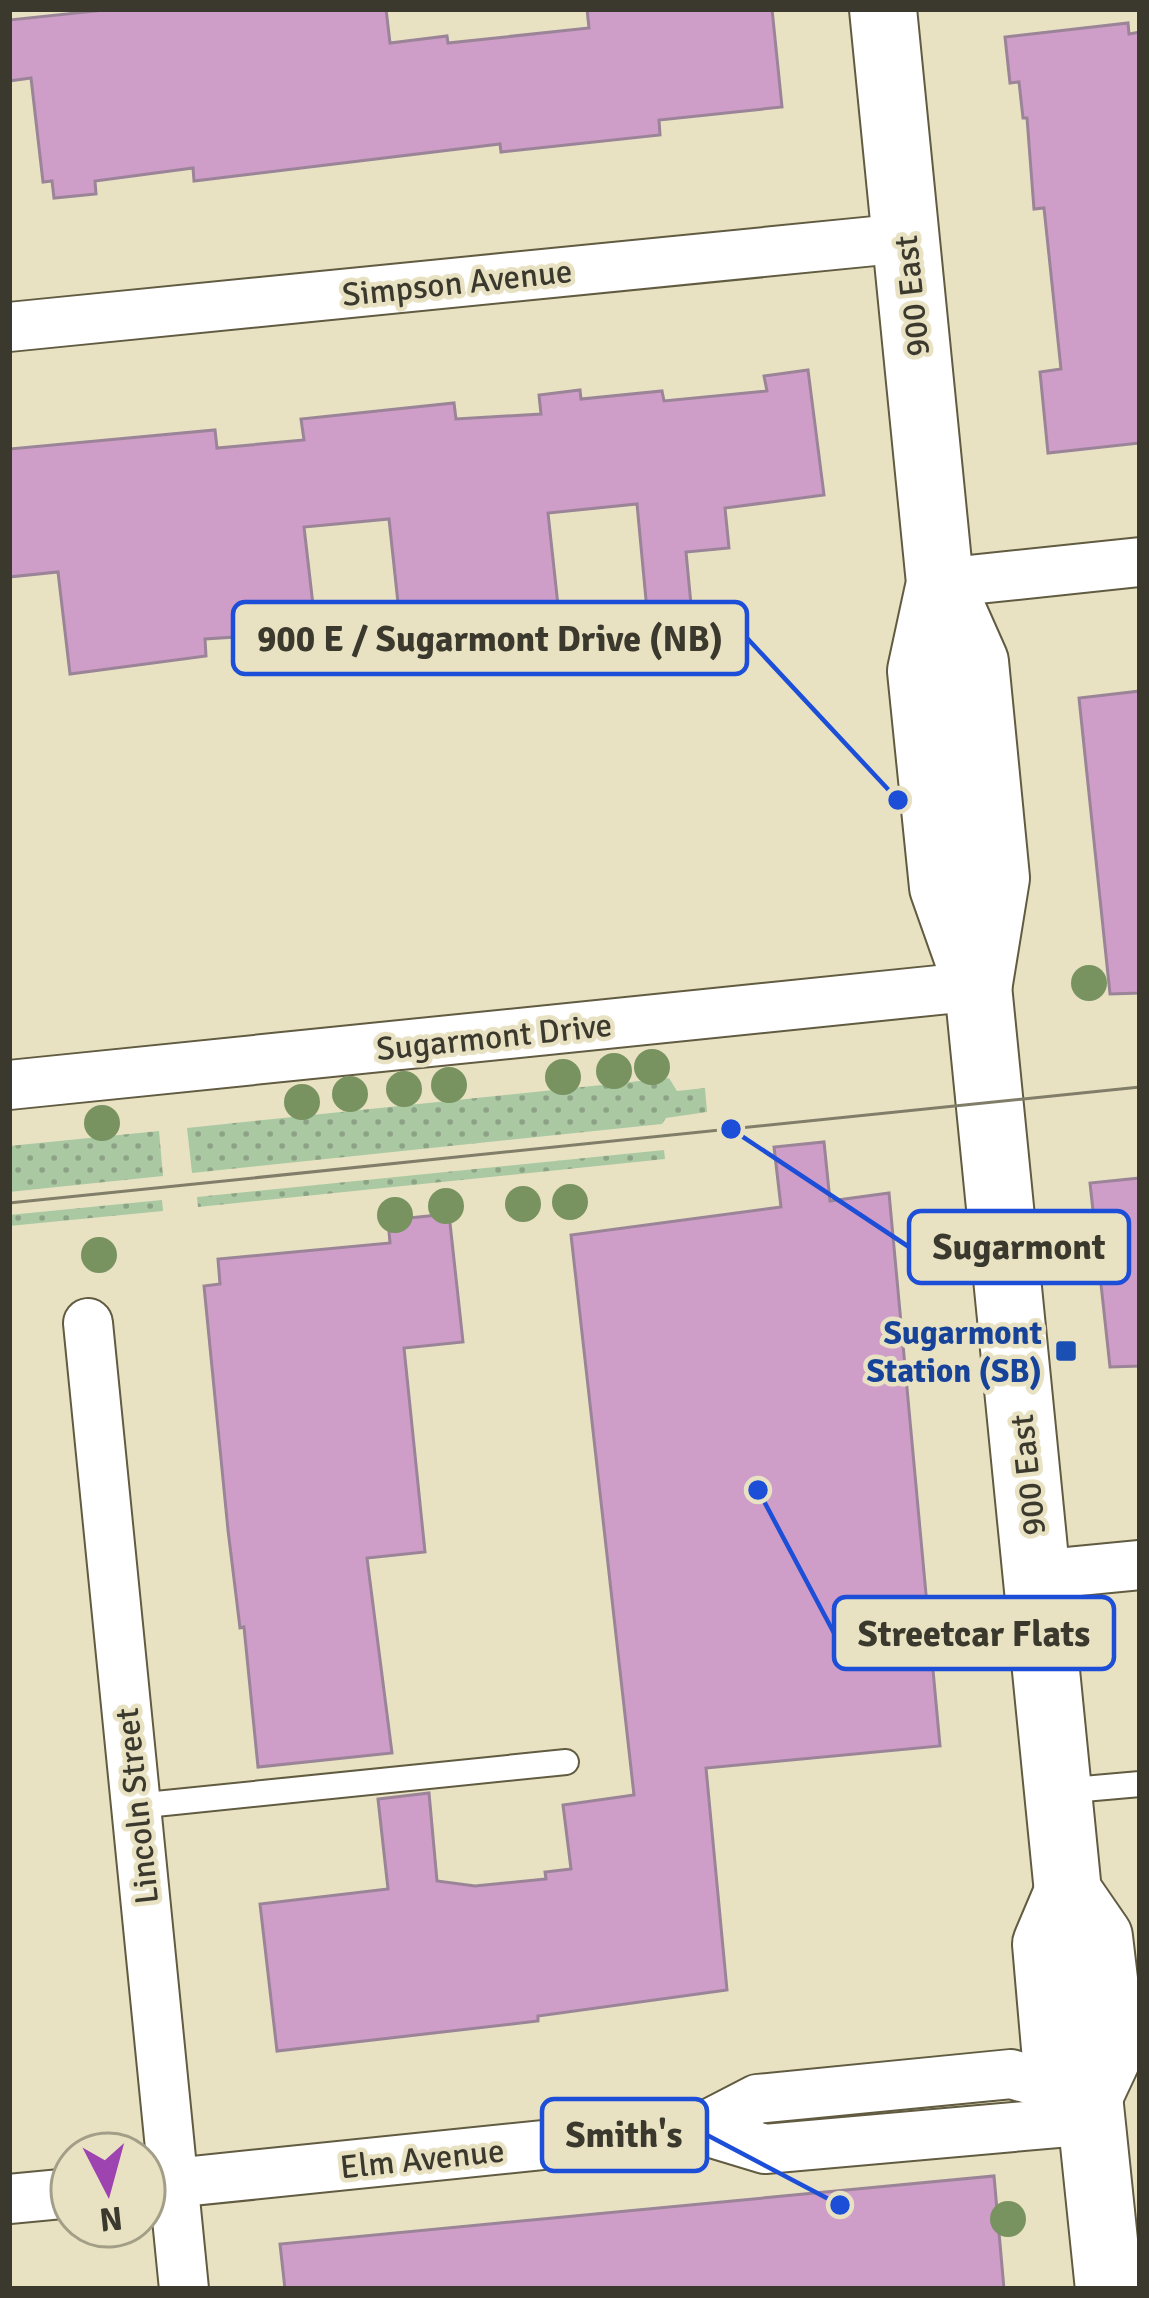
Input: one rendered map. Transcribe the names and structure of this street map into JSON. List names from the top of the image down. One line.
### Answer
{"streets":{"street":["Simpson Avenue","900 East","Sugarmont Drive","Lincoln Street","Elm Avenue"]},"crossings":[["Simpson Avenue","900 East"],["900 East","Sugarmont Drive"],["900 East","Elm Avenue"]],"places":{"other":["900 E / Sugarmont Drive (NB)","Sugarmont","Streetcar Flats","Smith's"],"transit":["Sugarmont Station (SB)"]},"north":"bottom"}
